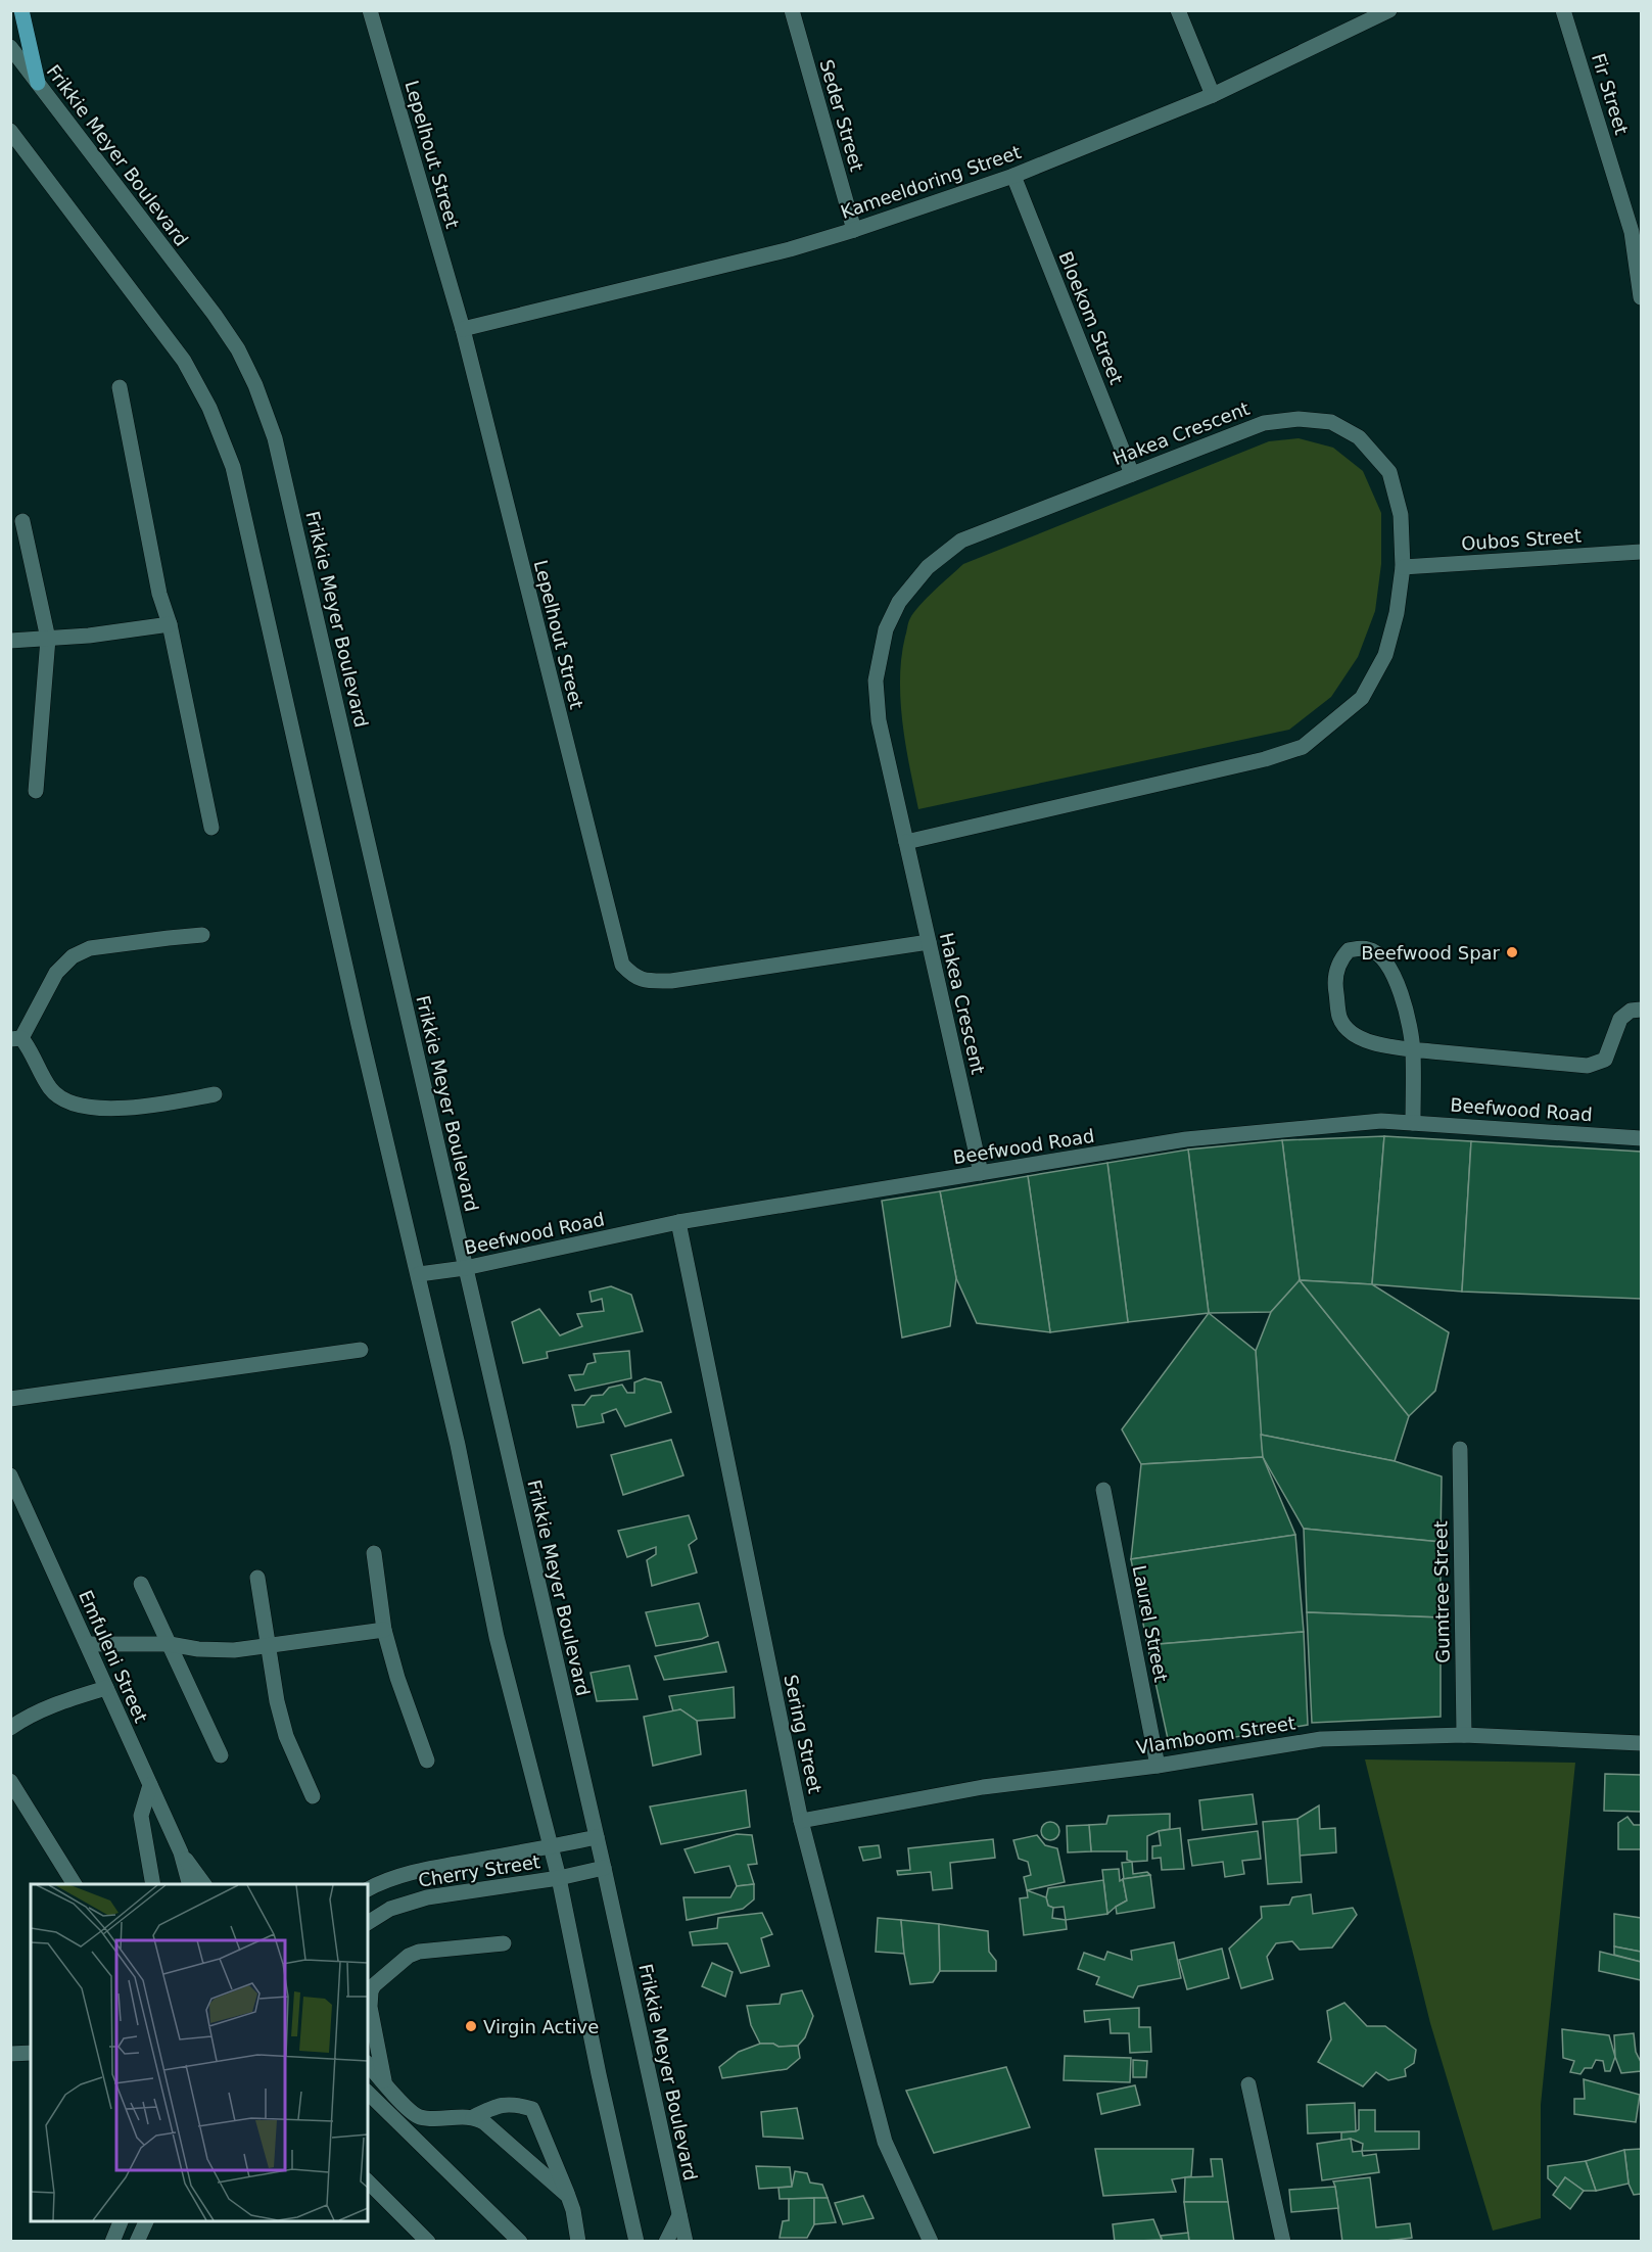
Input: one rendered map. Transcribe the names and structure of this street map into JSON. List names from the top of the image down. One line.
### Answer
{"streets":{"street":["Fir Street","Seder Street","Lepelhout Street","Frikkie Meyer Boulevard","Kameeldoring Street","Bloekom Street","Hakea Crescent","Oubos Street","Beefwood Road","Gumtree Street","Laurel Street","Emfuleni Street","Sering Street","Vlamboom Street","Cherry Street"]},"crossings":[["Seder Street","Kameeldoring Street"],["Lepelhout Street","Kameeldoring Street"],["Lepelhout Street","Hakea Crescent"],["Frikkie Meyer Boulevard","Beefwood Road"],["Frikkie Meyer Boulevard","Cherry Street"],["Kameeldoring Street","Bloekom Street"],["Bloekom Street","Hakea Crescent"],["Hakea Crescent","Oubos Street"],["Hakea Crescent","Beefwood Road"],["Beefwood Road","Sering Street"],["Gumtree Street","Vlamboom Street"],["Laurel Street","Vlamboom Street"],["Sering Street","Vlamboom Street"]],"places":["Beefwood Spar","Virgin Active"]}
